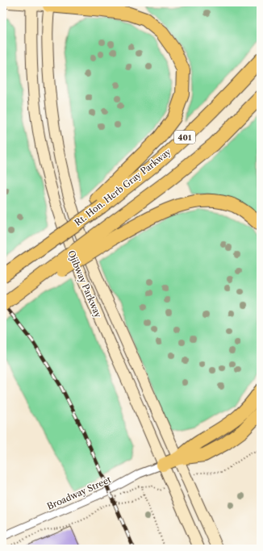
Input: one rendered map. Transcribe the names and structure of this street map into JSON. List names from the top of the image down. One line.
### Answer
{"streets":{"highway":["401","Rt. Hon. Herb Gray Parkway"],"main road":["Ojibway Parkway"],"street":["Broadway Street"]},"crossings":[["Ojibway Parkway","Broadway Street"]]}
